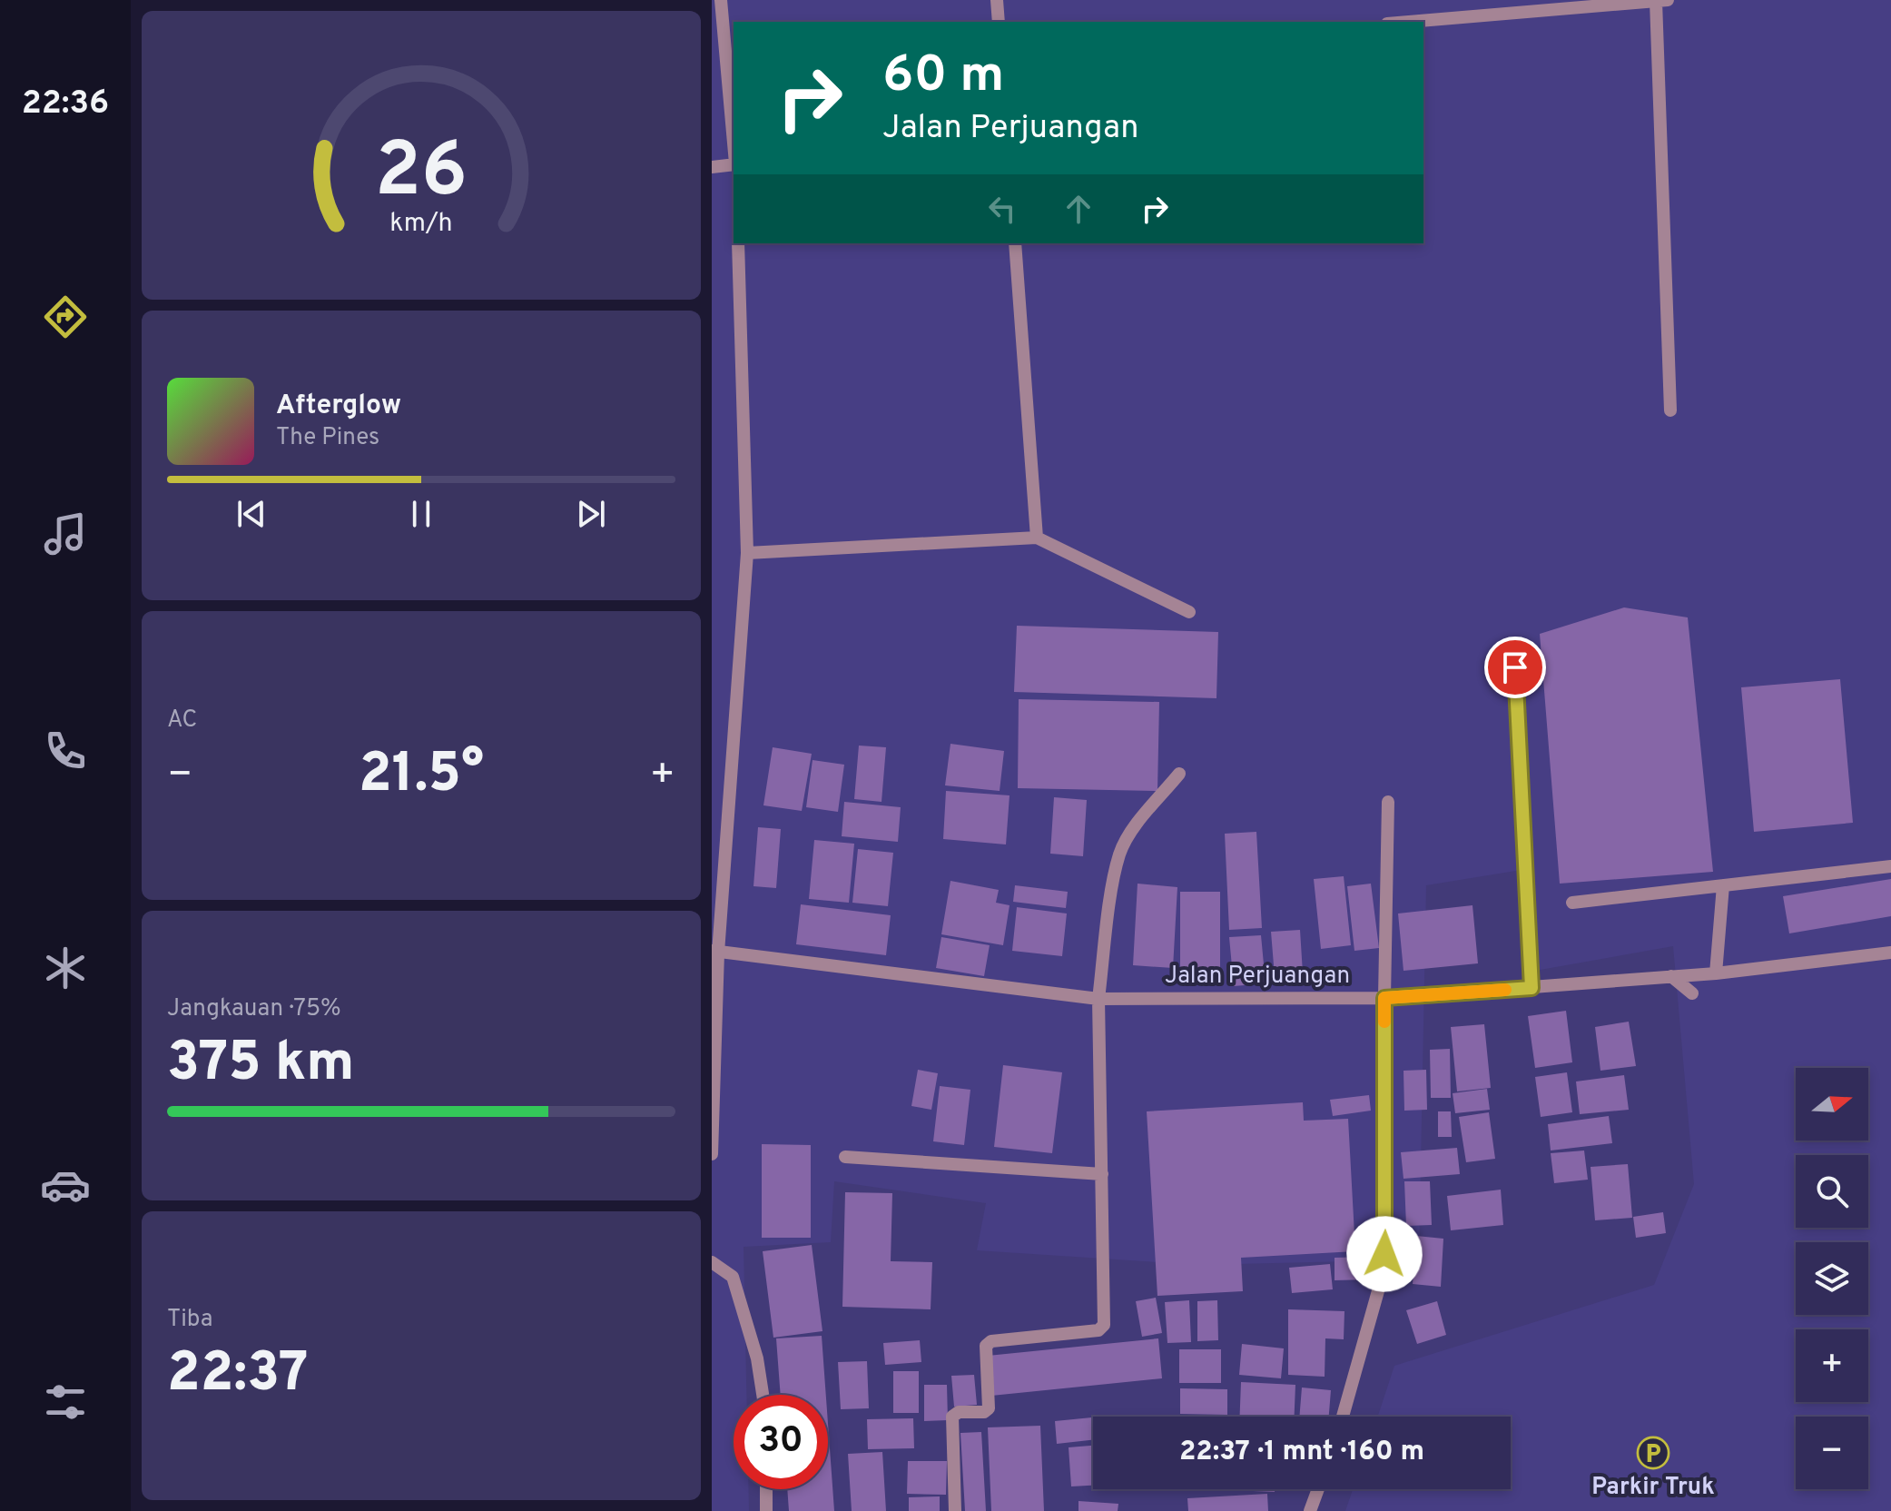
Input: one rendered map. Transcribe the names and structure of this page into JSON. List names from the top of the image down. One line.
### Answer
{"streets":{"street":["Jalan Perjuangan"]},"places":{"parking":["Parkir Truk"]},"north":"right","page":{"tabs":"22:36","turn":["60 m","Jalan Perjuangan"],"song":["Afterglow","The Pines"],"tile":["AC",["Jangkauan · 75%","375 km"],["Tiba","22:37"]],"heat":["−","21.5°","+"],"map_buttons":["+","−"],"limit":"30","trip":"22:37 · 1 mnt · 160 m","gauge":["26","km/h"]}}
